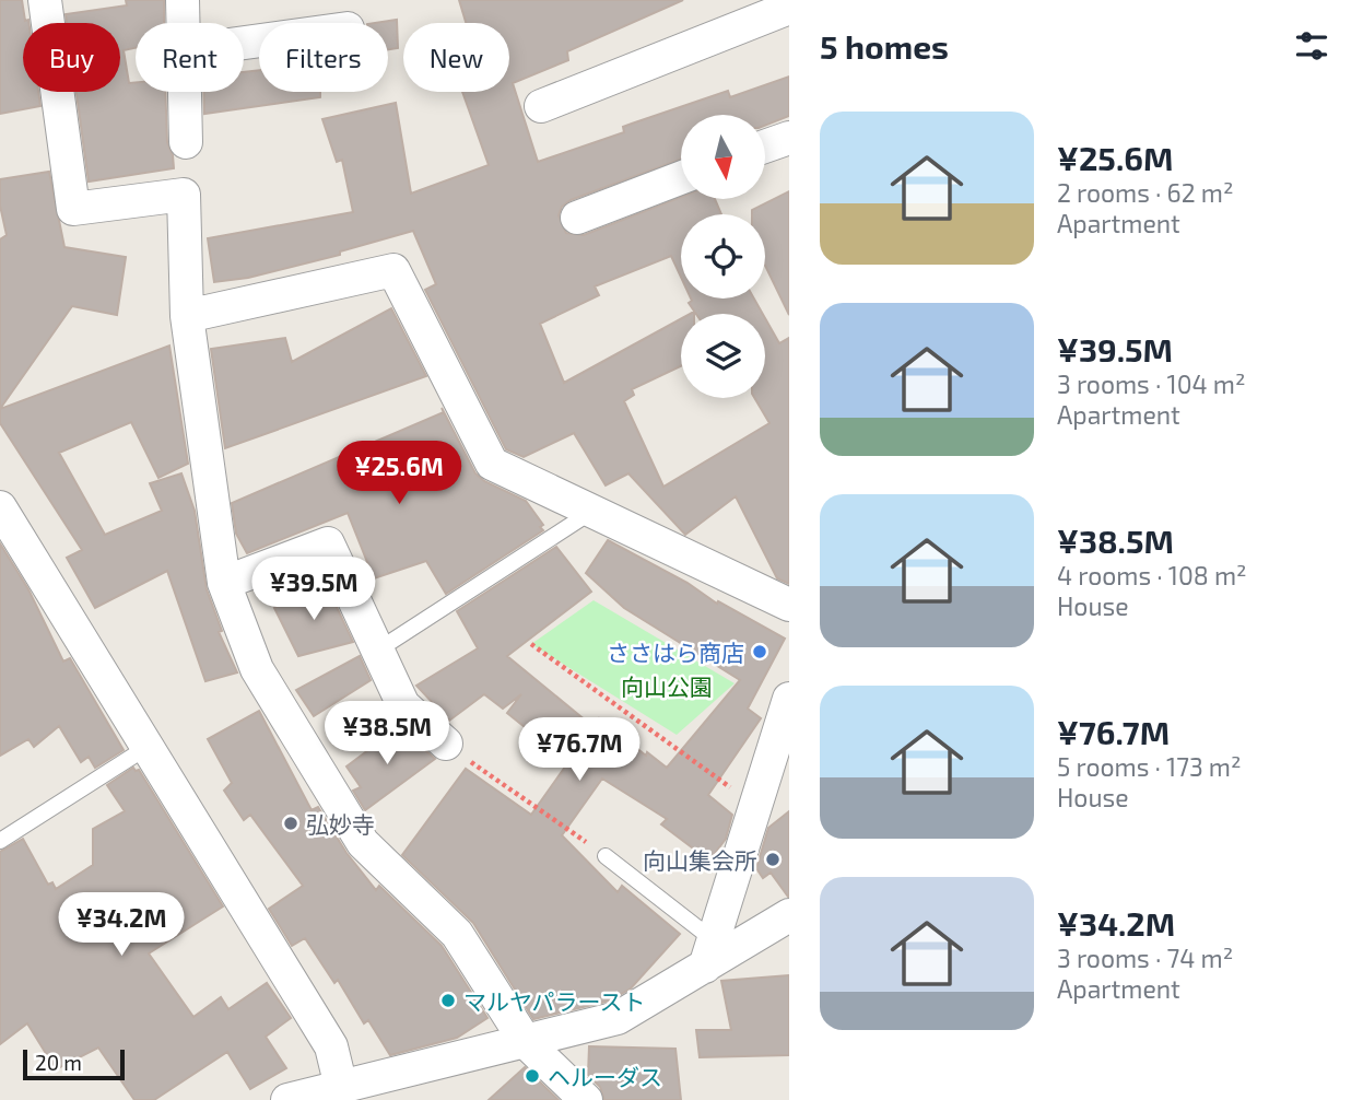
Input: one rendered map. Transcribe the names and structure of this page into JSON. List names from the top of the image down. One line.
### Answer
{"parks":["向山公園"],"places":["ささはら商店","弘妙寺","向山集会所","マルヤパラースト","ヘルーダス"],"scale_bar":"20 m","north":"bottom","page":{"heading":"5 homes","chip":["Buy","Rent","Filters","New"],"list":[{"name":"¥25.6M","note":"2 rooms · 62 m² · Apartment"},{"name":"¥39.5M","note":"3 rooms · 104 m² · Apartment"},{"name":"¥38.5M","note":"4 rooms · 108 m² · House"},{"name":"¥76.7M","note":"5 rooms · 173 m² · House"},{"name":"¥34.2M","note":"3 rooms · 74 m² · Apartment"}],"price":["¥25.6M","¥39.5M","¥38.5M","¥76.7M","¥34.2M"],"scale":"20 m"}}
